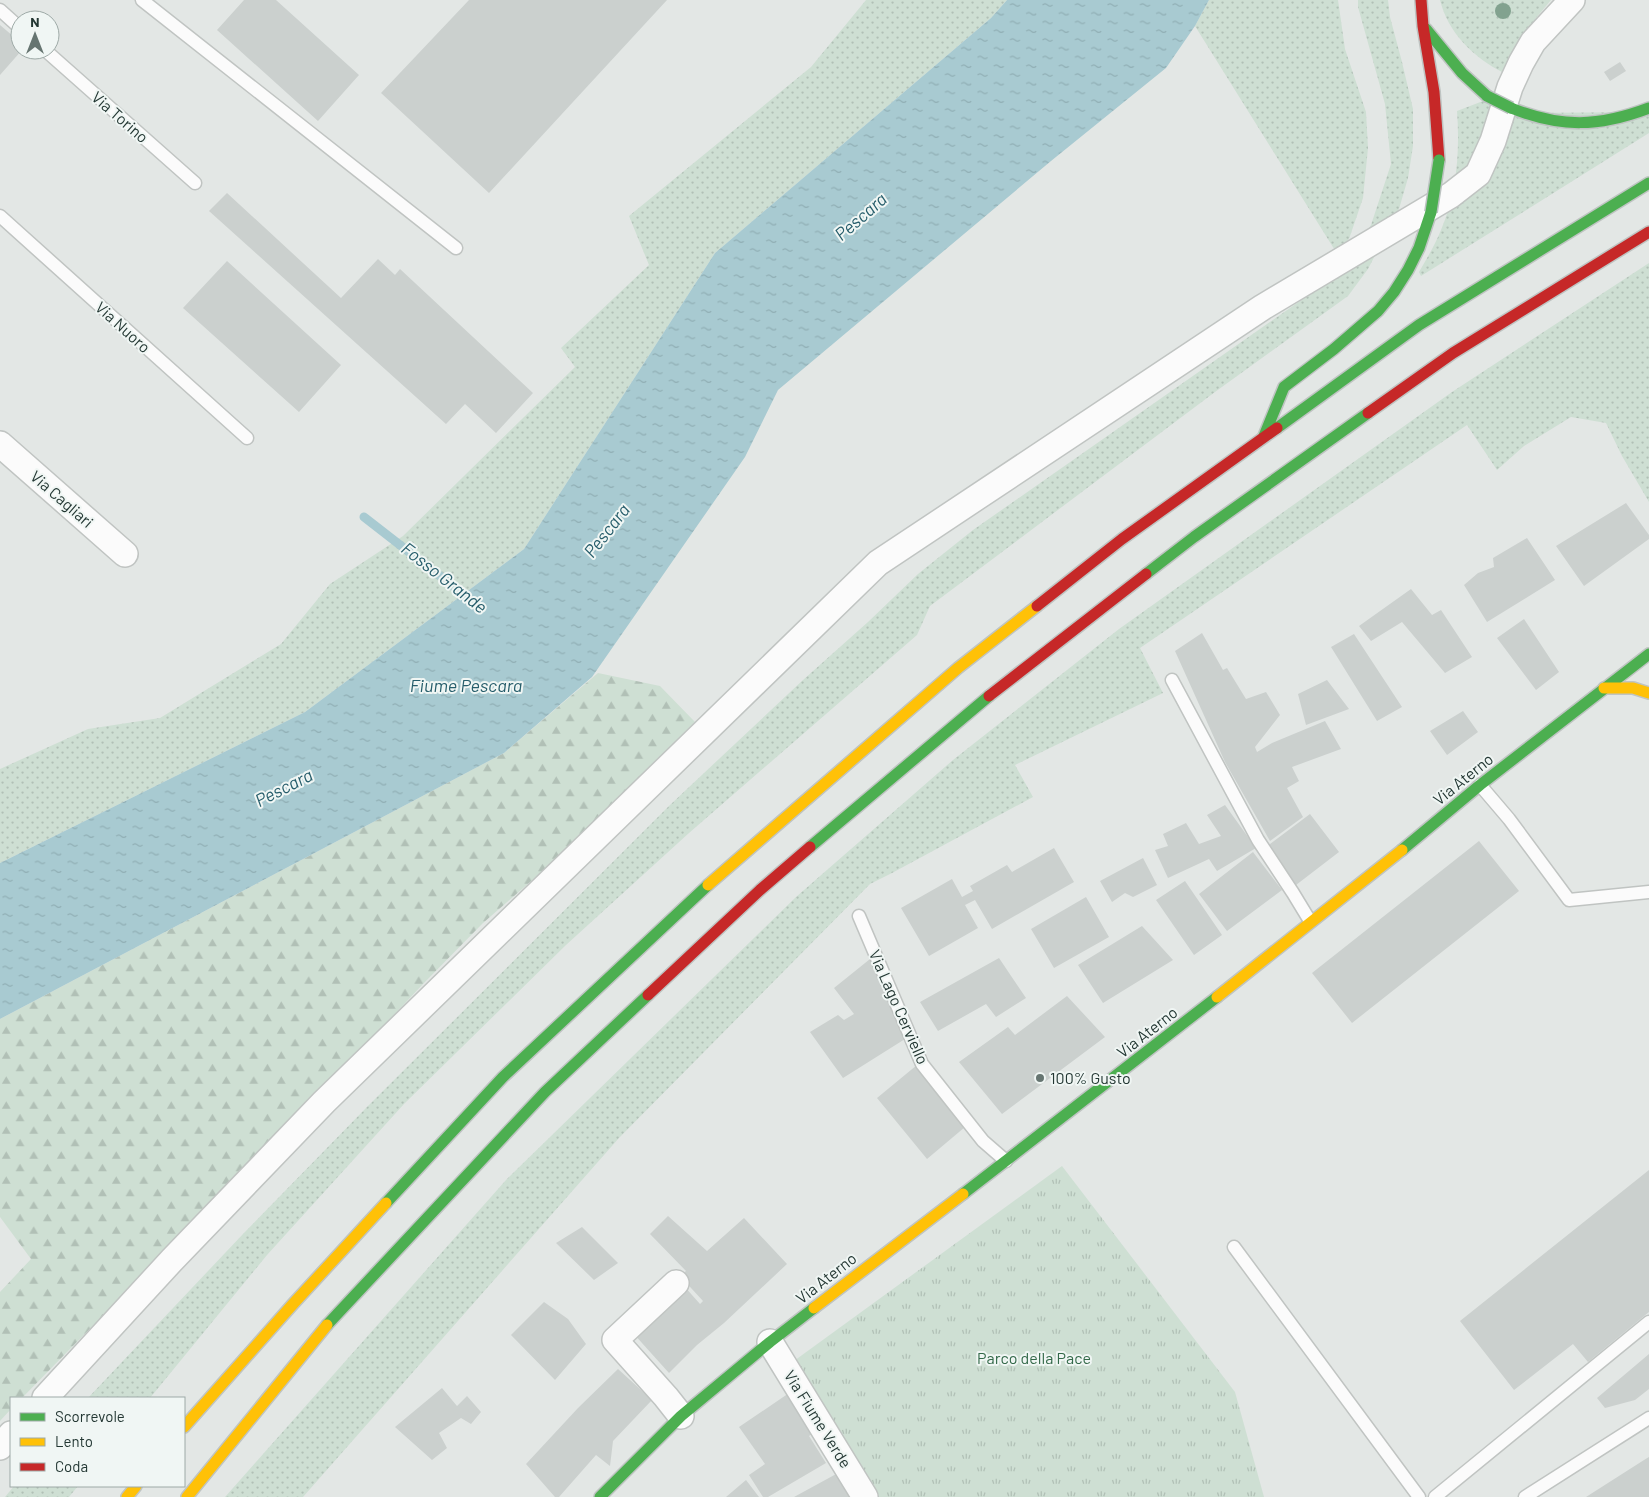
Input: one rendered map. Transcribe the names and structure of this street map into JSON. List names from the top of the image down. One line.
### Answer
{"streets":{"main road":["Via Aterno"],"street":["Via Cagliari","Via Fiume Verde"],"lane":["Via Torino","Via Nuoro","Via Lago Cerviello"]},"crossings":[["Via Aterno","Via Lago Cerviello"],["Via Aterno","Via Fiume Verde"]],"water":["Pescara","Fosso Grande","Fiume Pescara"],"parks":["Parco della Pace"],"places":["100% Gusto"],"legend":["Scorrevole","Lento","Coda"],"north":"top"}
